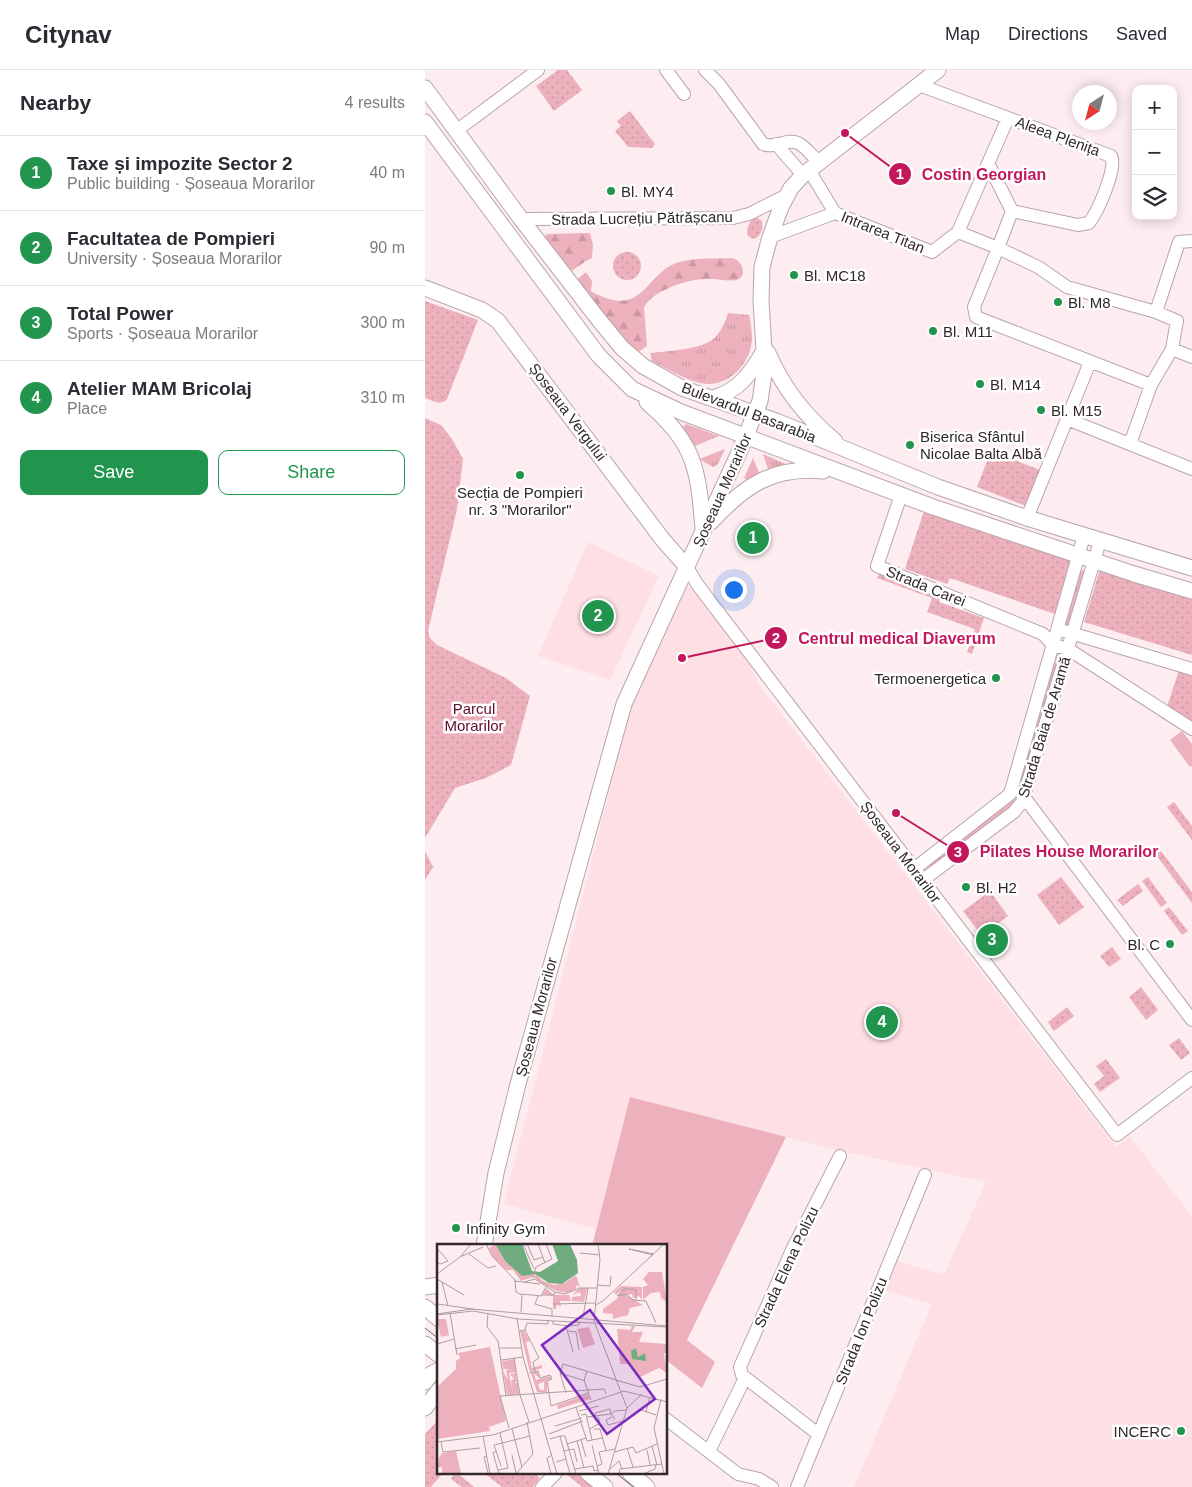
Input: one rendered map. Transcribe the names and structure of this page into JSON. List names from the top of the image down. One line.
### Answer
{"streets":{"main road":["Strada Lucrețiu Pătrășcanu","Șoseaua Vergului","Bulevardul Basarabia","Șoseaua Morarilor"],"street":["Aleea Plenița","Intrarea Titan","Strada Carei","Strada Baia de Aramă","Strada Elena Polizu","Strada Ion Polizu"]},"crossings":[["Aleea Plenița","Strada Lucrețiu Pătrășcanu"],["Strada Lucrețiu Pătrășcanu","Intrarea Titan"],["Strada Lucrețiu Pătrășcanu","Bulevardul Basarabia"],["Strada Lucrețiu Pătrășcanu","Șoseaua Morarilor"],["Șoseaua Vergului","Șoseaua Morarilor"],["Bulevardul Basarabia","Șoseaua Morarilor"],["Bulevardul Basarabia","Strada Carei"],["Bulevardul Basarabia","Strada Baia de Aramă"],["Șoseaua Morarilor","Strada Baia de Aramă"],["Strada Carei","Strada Baia de Aramă"]],"parks":["Parcul Morarilor"],"places":["Costin Georgian","Bl. MY4","Bl. MC18","Bl. M8","Bl. M11","Bl. M14","Bl. M15","Biserica Sfântul Nicolae Balta Albă","Secția de Pompieri nr. 3 \"Morarilor\"","Centrul medical Diaverum","Termoenergetica","Pilates House Morarilor","Bl. H2","Bl. C","Infinity Gym","INCERC"],"north":"bottom left","page":{"header":"Citynav","nav":["Map","Directions","Saved"],"heading":["Nearby","4 results"],"map_buttons":["+","−"],"list":[{"mark":"1","name":"Taxe și impozite Sector 2","note":"Public building · Șoseaua Morarilor","value":"40 m"},{"mark":"2","name":"Facultatea de Pompieri","note":"University · Șoseaua Morarilor","value":"90 m"},{"mark":"3","name":"Total Power","note":"Sports · Șoseaua Morarilor","value":"300 m"},{"mark":"4","name":"Atelier MAM Bricolaj","note":"Place","value":"310 m"}],"buttons":["Save","Share"],"pins":["1","2","3","4"]}}
